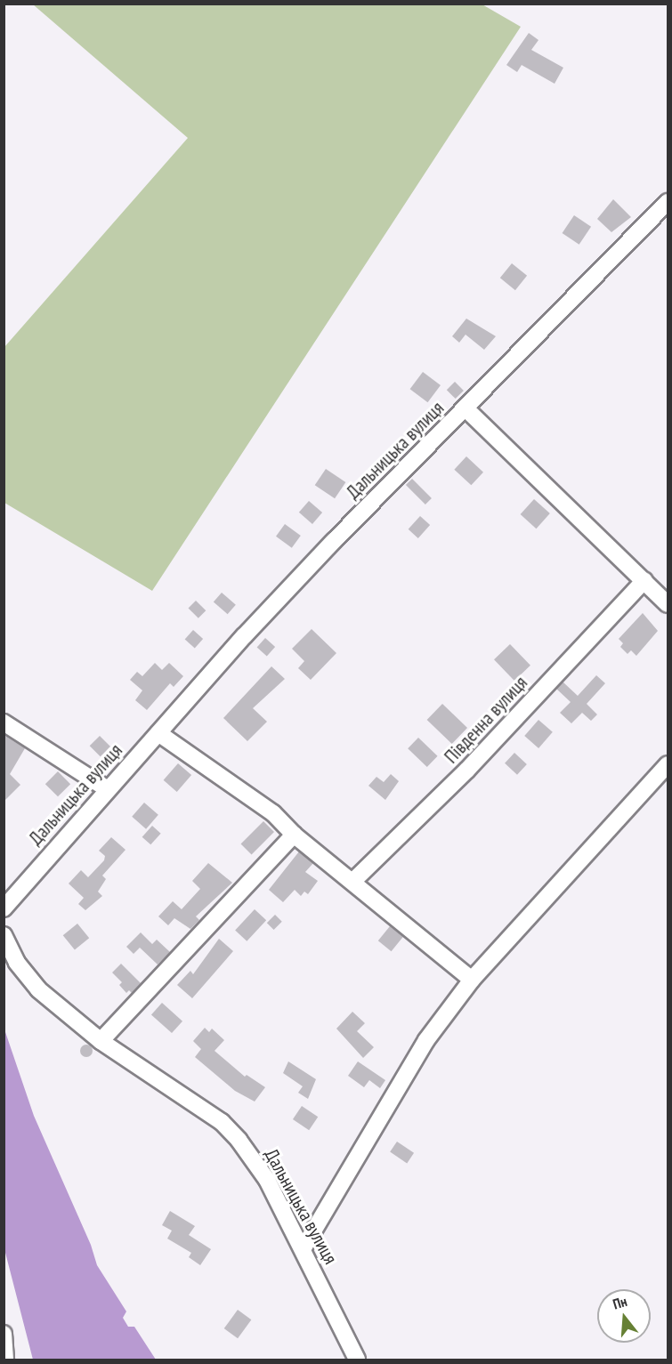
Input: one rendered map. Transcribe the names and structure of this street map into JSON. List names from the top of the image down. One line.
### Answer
{"streets":{"street":["Дальницька вулиця","Південна вулиця"]},"north":"top"}
